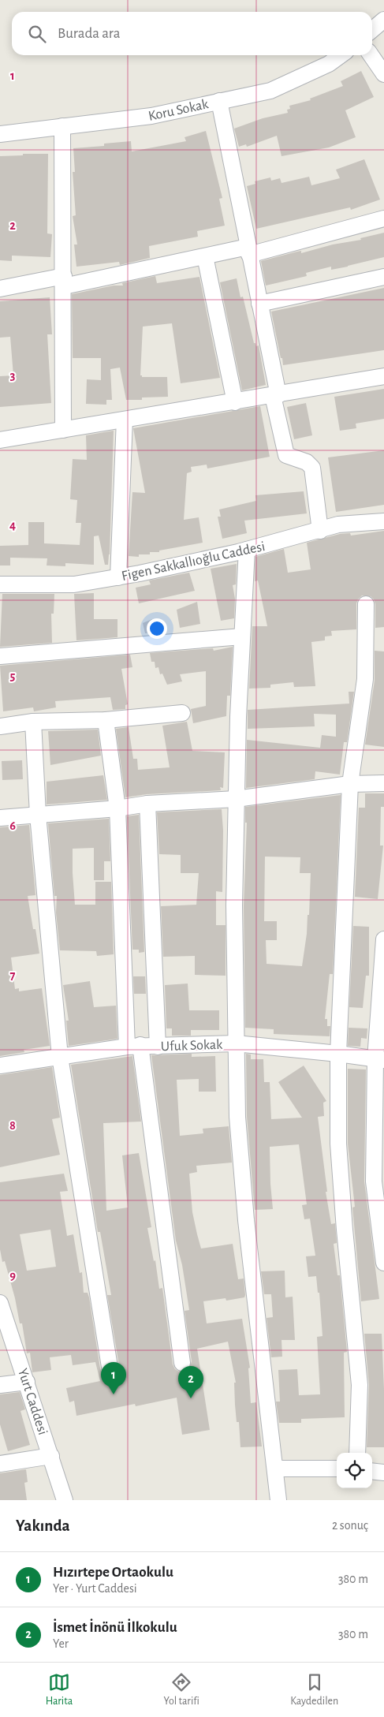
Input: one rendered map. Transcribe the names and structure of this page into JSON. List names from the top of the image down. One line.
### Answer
{"streets":{"street":["Koru Sokak","Figen Sakkallıoğlu Caddesi","Ufuk Sokak","Yurt Caddesi"]},"page":{"search":"Burada ara","pins":["1","2"],"heading":["Yakında","2 sonuç"],"list":[{"mark":"1","name":"Hızırtepe Ortaokulu","note":"Yer · Yurt Caddesi","value":"380 m"},{"mark":"2","name":"İsmet İnönü İlkokulu","note":"Yer","value":"380 m"}],"nav":["Harita","Yol tarifi","Kaydedilen"]},"grid":{"rows":["1","2","3","4","5","6","7","8","9"]}}
